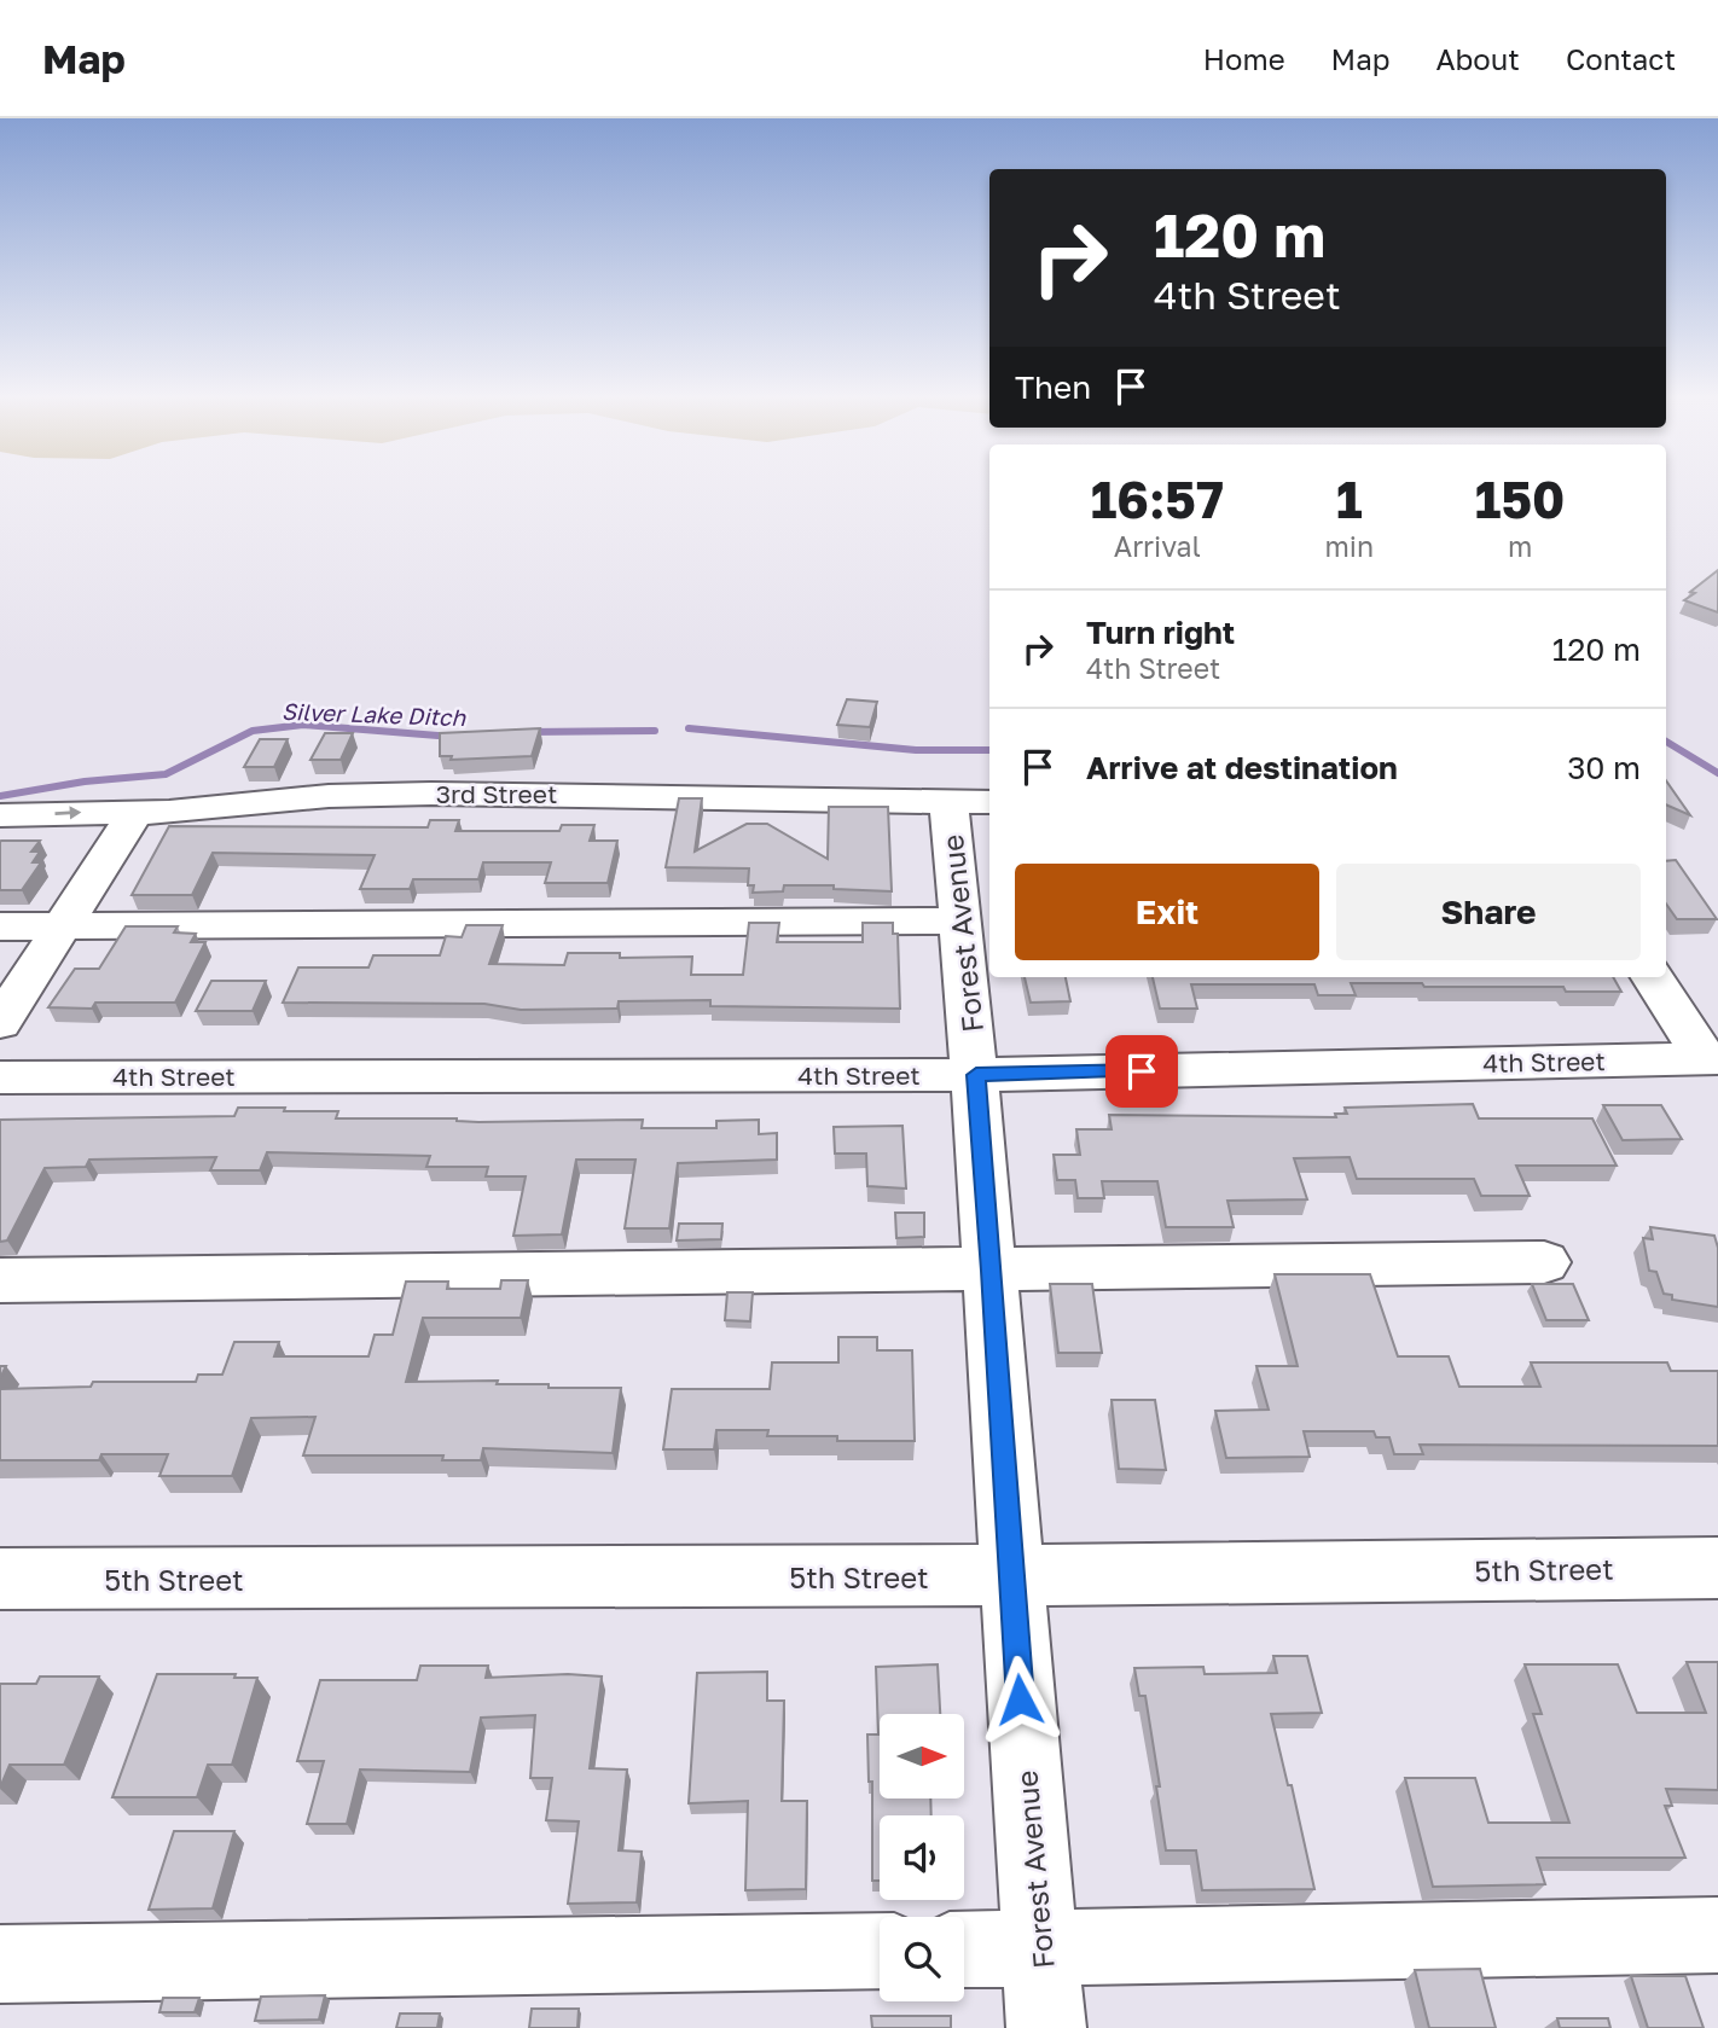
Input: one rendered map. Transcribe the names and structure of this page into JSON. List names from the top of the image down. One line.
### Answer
{"streets":{"street":["3rd Street","Forest Avenue","4th Street","5th Street"]},"crossings":[["3rd Street","Forest Avenue"],["Forest Avenue","4th Street"],["Forest Avenue","5th Street"]],"water":["Silver Lake Ditch"],"north":"right","page":{"header":"Map","nav":["Home","Map","About","Contact"],"turn":["120 m","4th Street"],"then":"Then","eta":["16:57","Arrival","1","min","150","m"],"list":[{"name":"Turn right","note":"4th Street","value":"120 m"},{"name":"Arrive at destination","value":"30 m"}],"buttons":["Exit","Share"]}}
